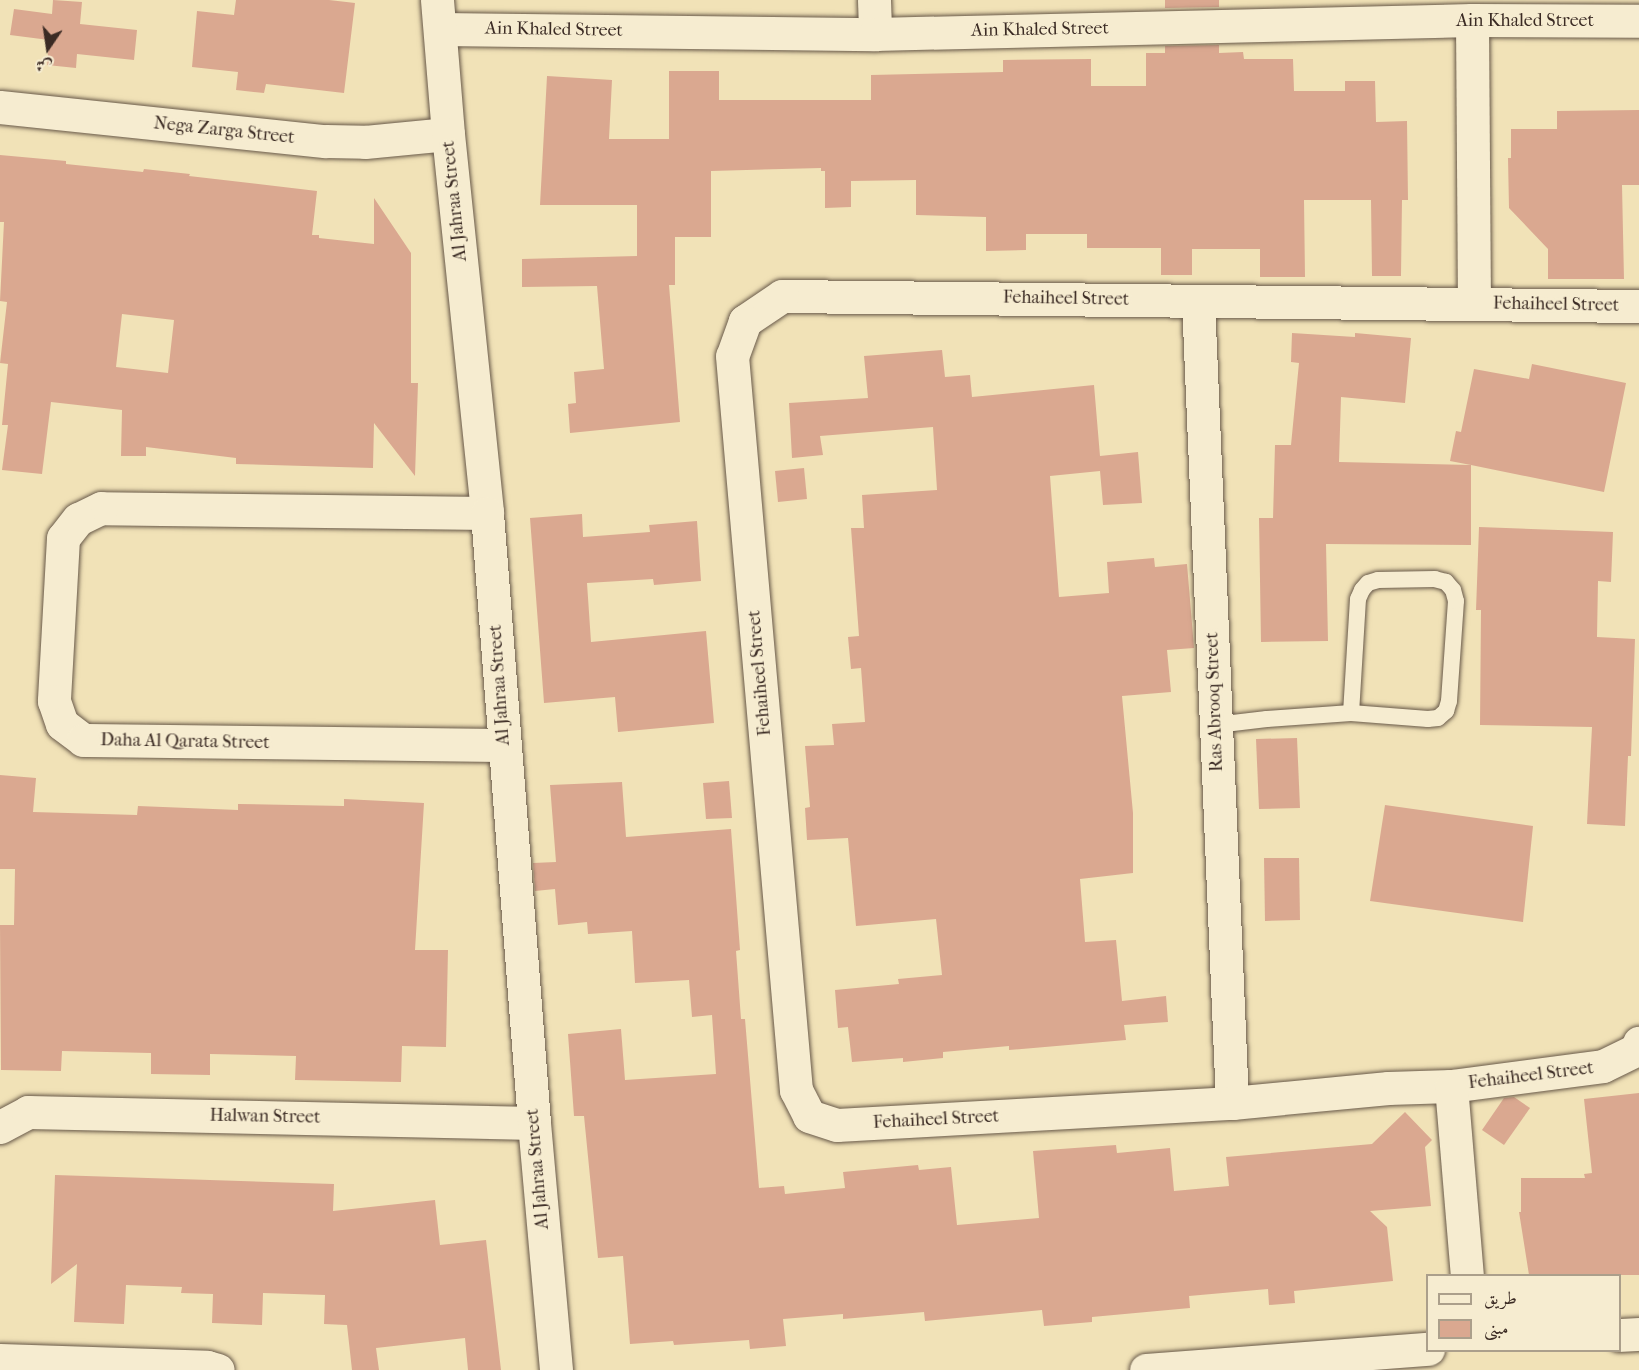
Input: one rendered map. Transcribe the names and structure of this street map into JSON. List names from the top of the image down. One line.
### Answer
{"streets":{"street":["Ain Khaled Street","Nega Zarga Street","Al Jahraa Street","Fehaiheel Street","Ras Abrooq Street","Daha Al Qarata Street","Halwan Street"]},"crossings":[["Ain Khaled Street","Al Jahraa Street"],["Ain Khaled Street","Fehaiheel Street"],["Nega Zarga Street","Al Jahraa Street"],["Al Jahraa Street","Daha Al Qarata Street"],["Al Jahraa Street","Halwan Street"],["Fehaiheel Street","Ras Abrooq Street"]],"legend":["طريق","مبنى"],"north":"bottom"}
